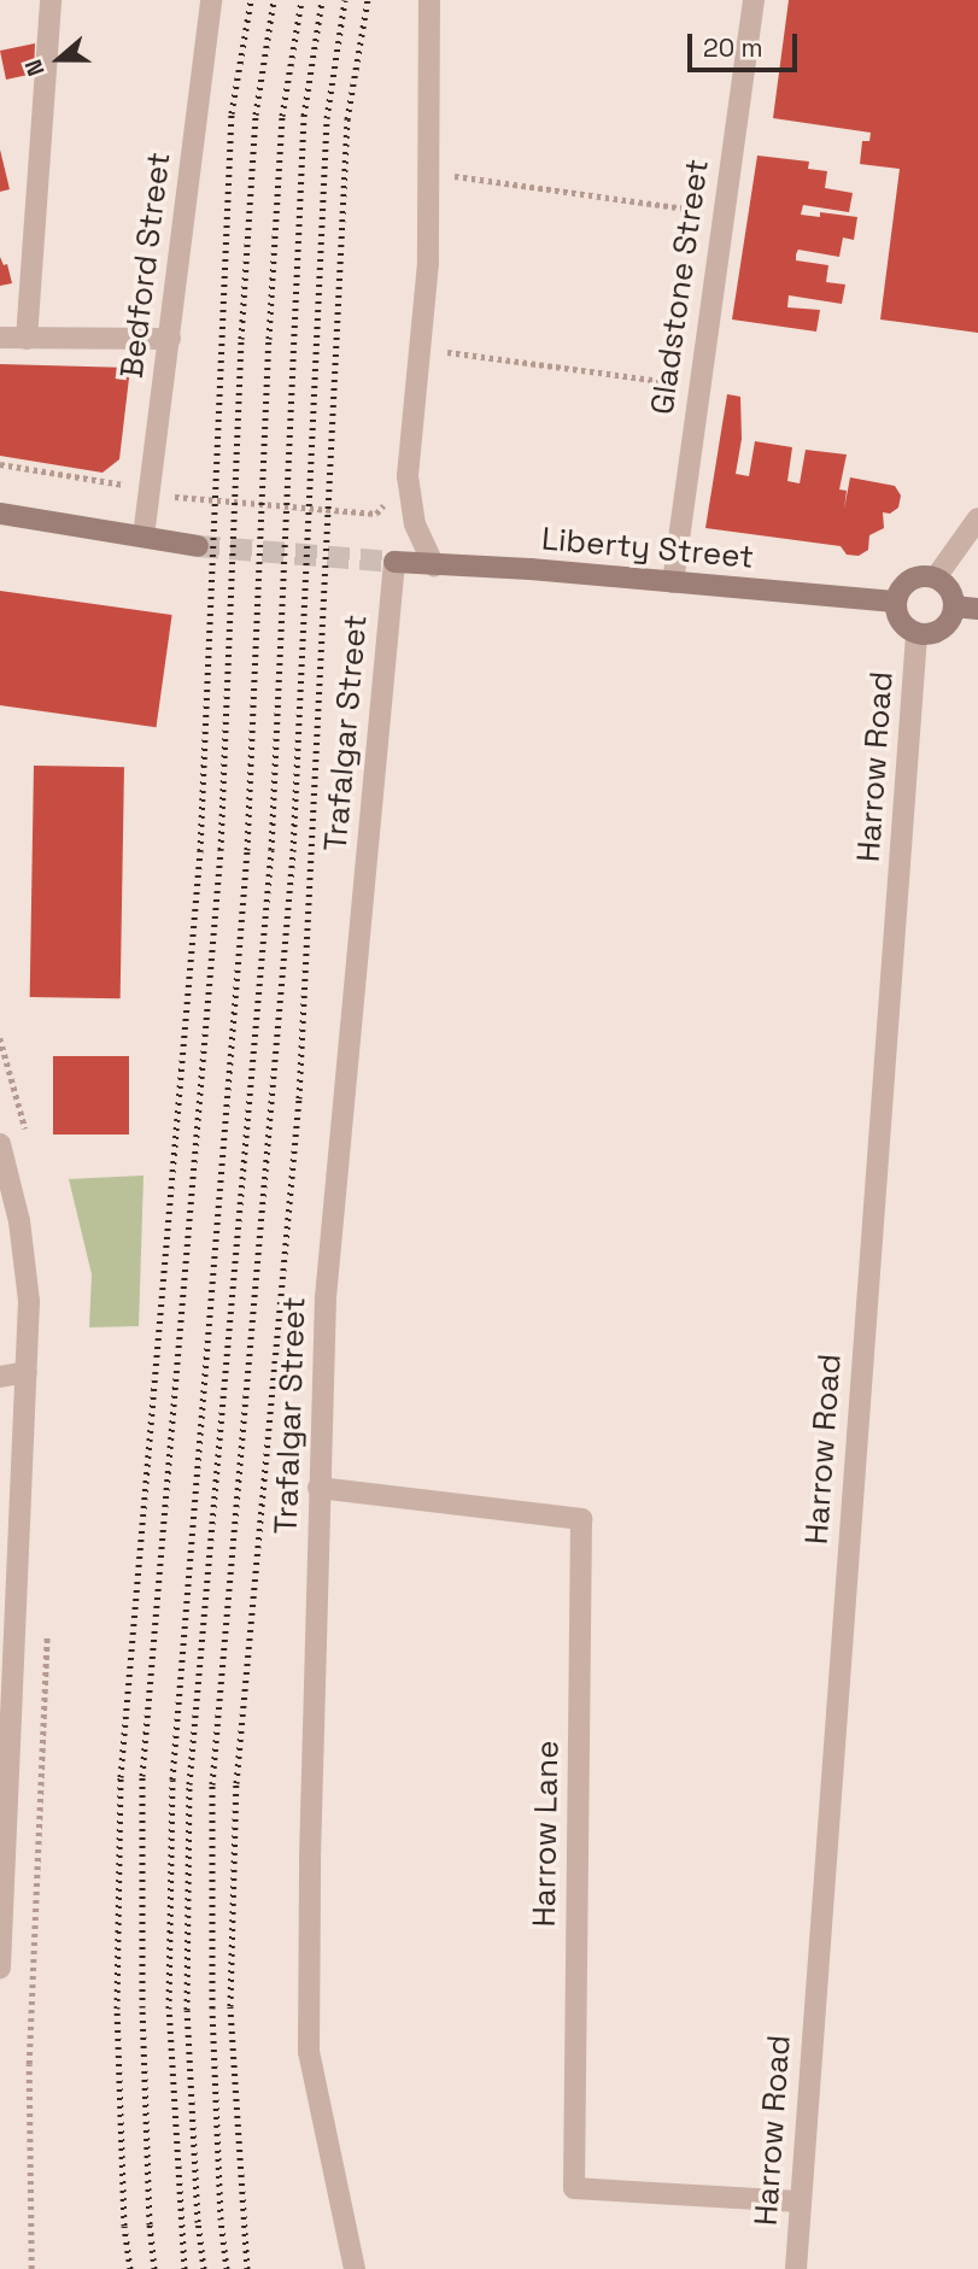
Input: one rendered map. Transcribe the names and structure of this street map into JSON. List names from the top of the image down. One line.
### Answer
{"streets":{"main road":["Liberty Street"],"street":["Bedford Street","Gladstone Street","Trafalgar Street","Harrow Road","Harrow Lane"]},"crossings":[["Gladstone Street","Liberty Street"],["Liberty Street","Trafalgar Street"],["Liberty Street","Harrow Road"],["Trafalgar Street","Harrow Lane"],["Harrow Road","Harrow Lane"]],"scale_bar":"20 m","north":"left"}
